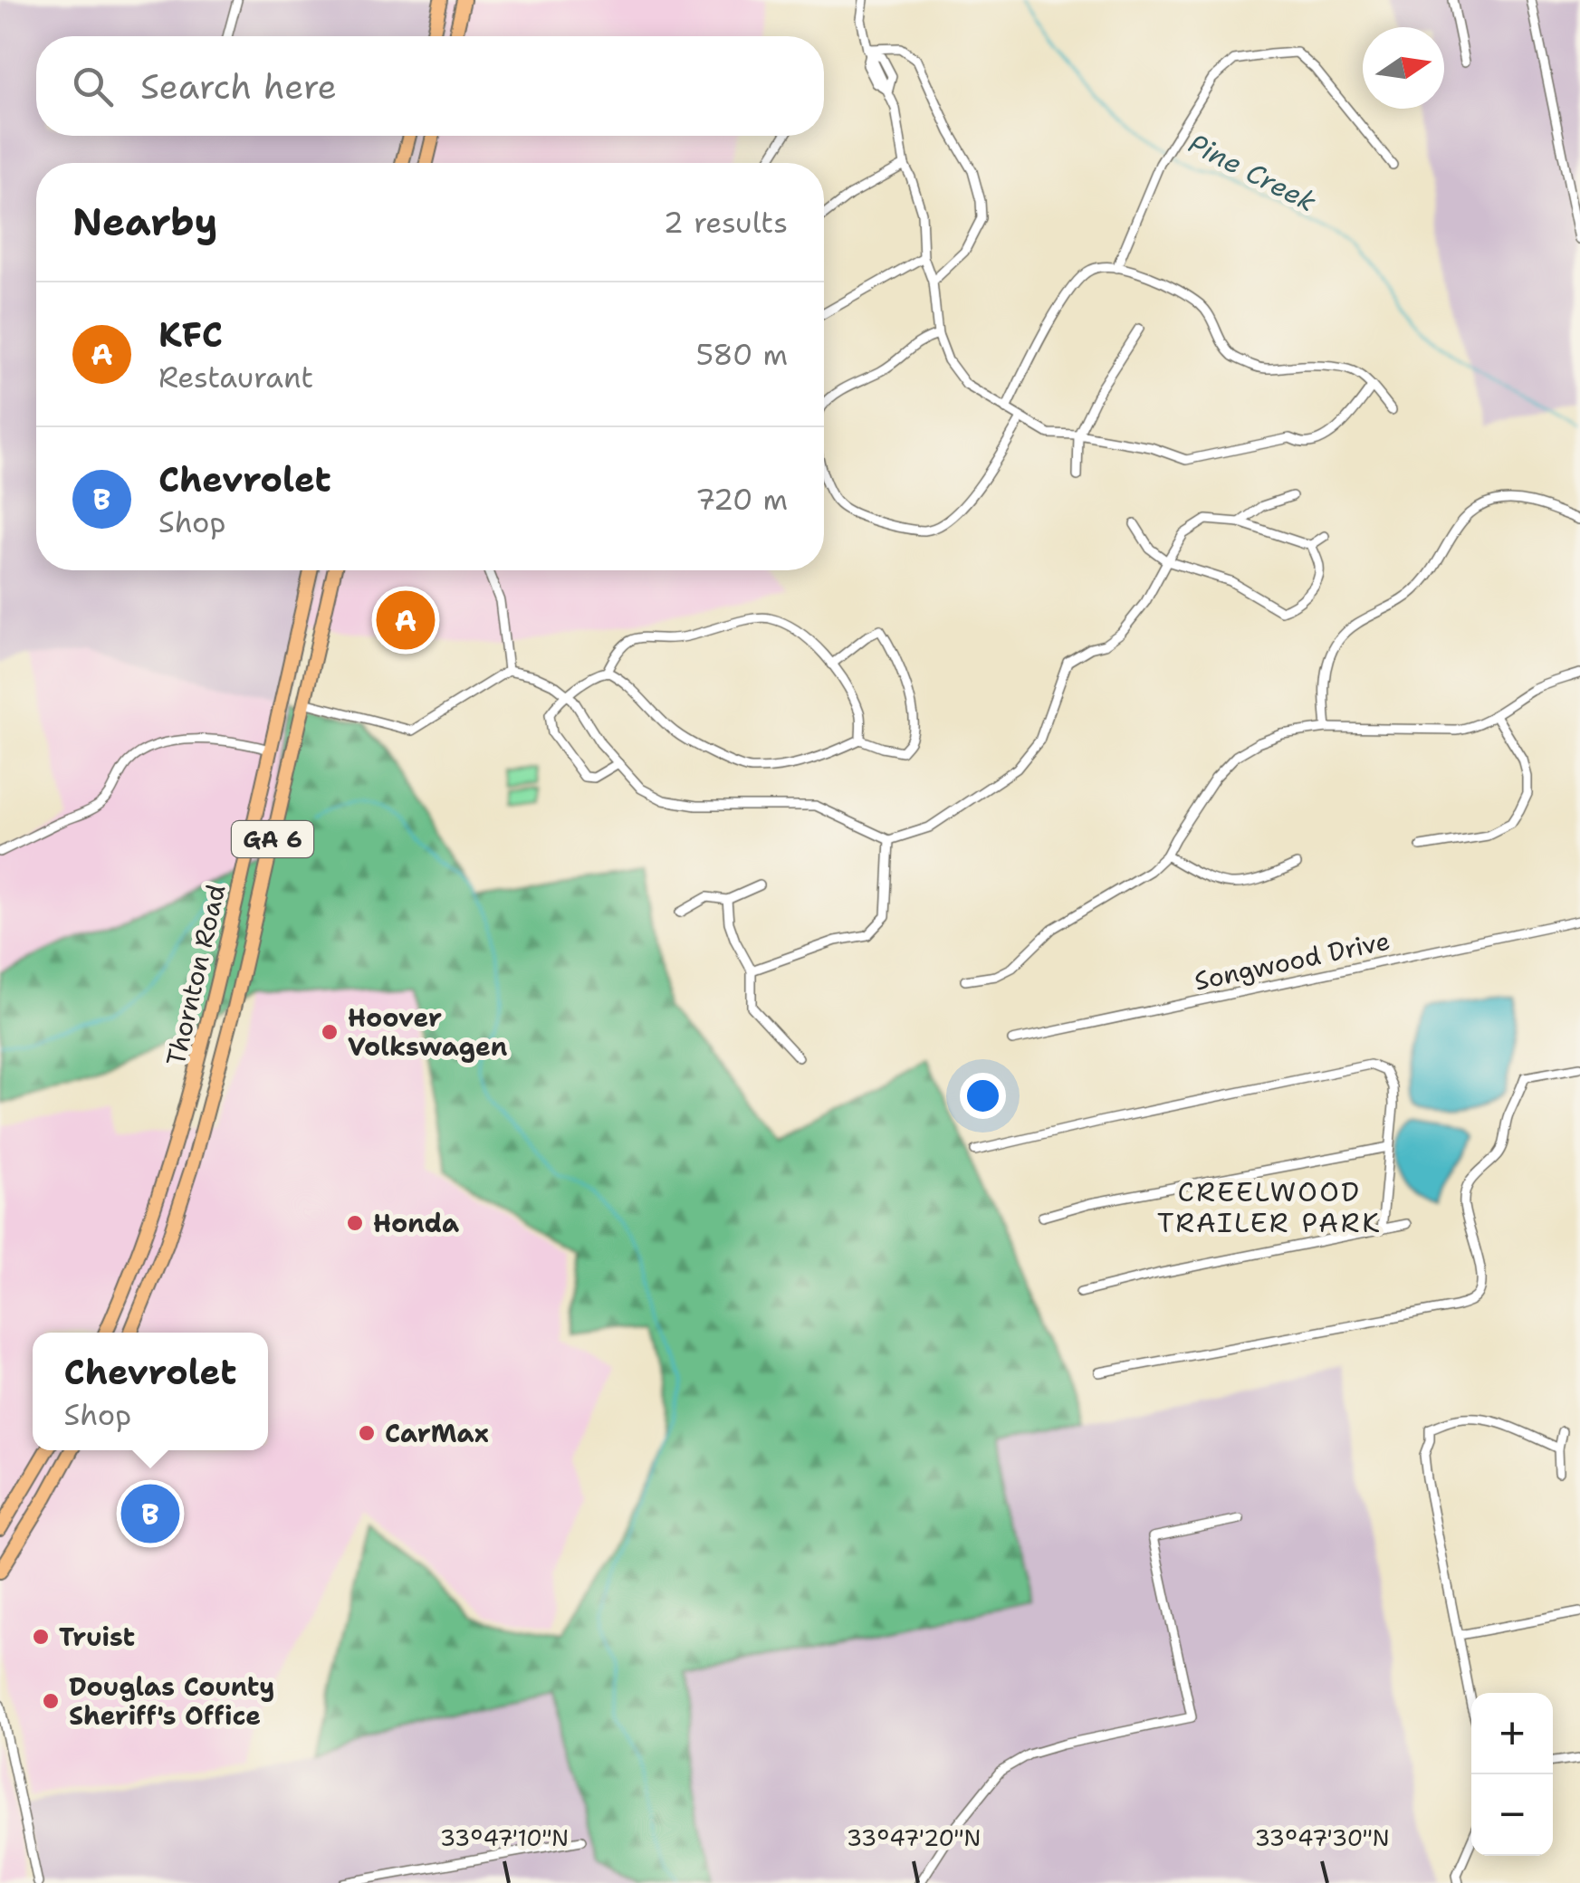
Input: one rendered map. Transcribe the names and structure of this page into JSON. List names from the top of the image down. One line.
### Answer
{"streets":{"highway":["GA 6","Thornton Road"],"street":["Songwood Drive"]},"districts":["CREELWOOD TRAILER PARK"],"water":["Pine Creek"],"places":["Hoover Volkswagen","Honda","CarMax","Truist","Douglas County Sheriff's Office"],"north":"right","page":{"search":"Search here","heading":["Nearby","2 results"],"list":[{"mark":"A","name":"KFC","note":"Restaurant","value":"580 m"},{"mark":"B","name":"Chevrolet","note":"Shop","value":"720 m"}],"pins":["A","B"],"popup":["Chevrolet","Shop"],"map_buttons":["+","−"]},"coordinates":["33°47'10\"N","33°47'20\"N","33°47'30\"N"]}
